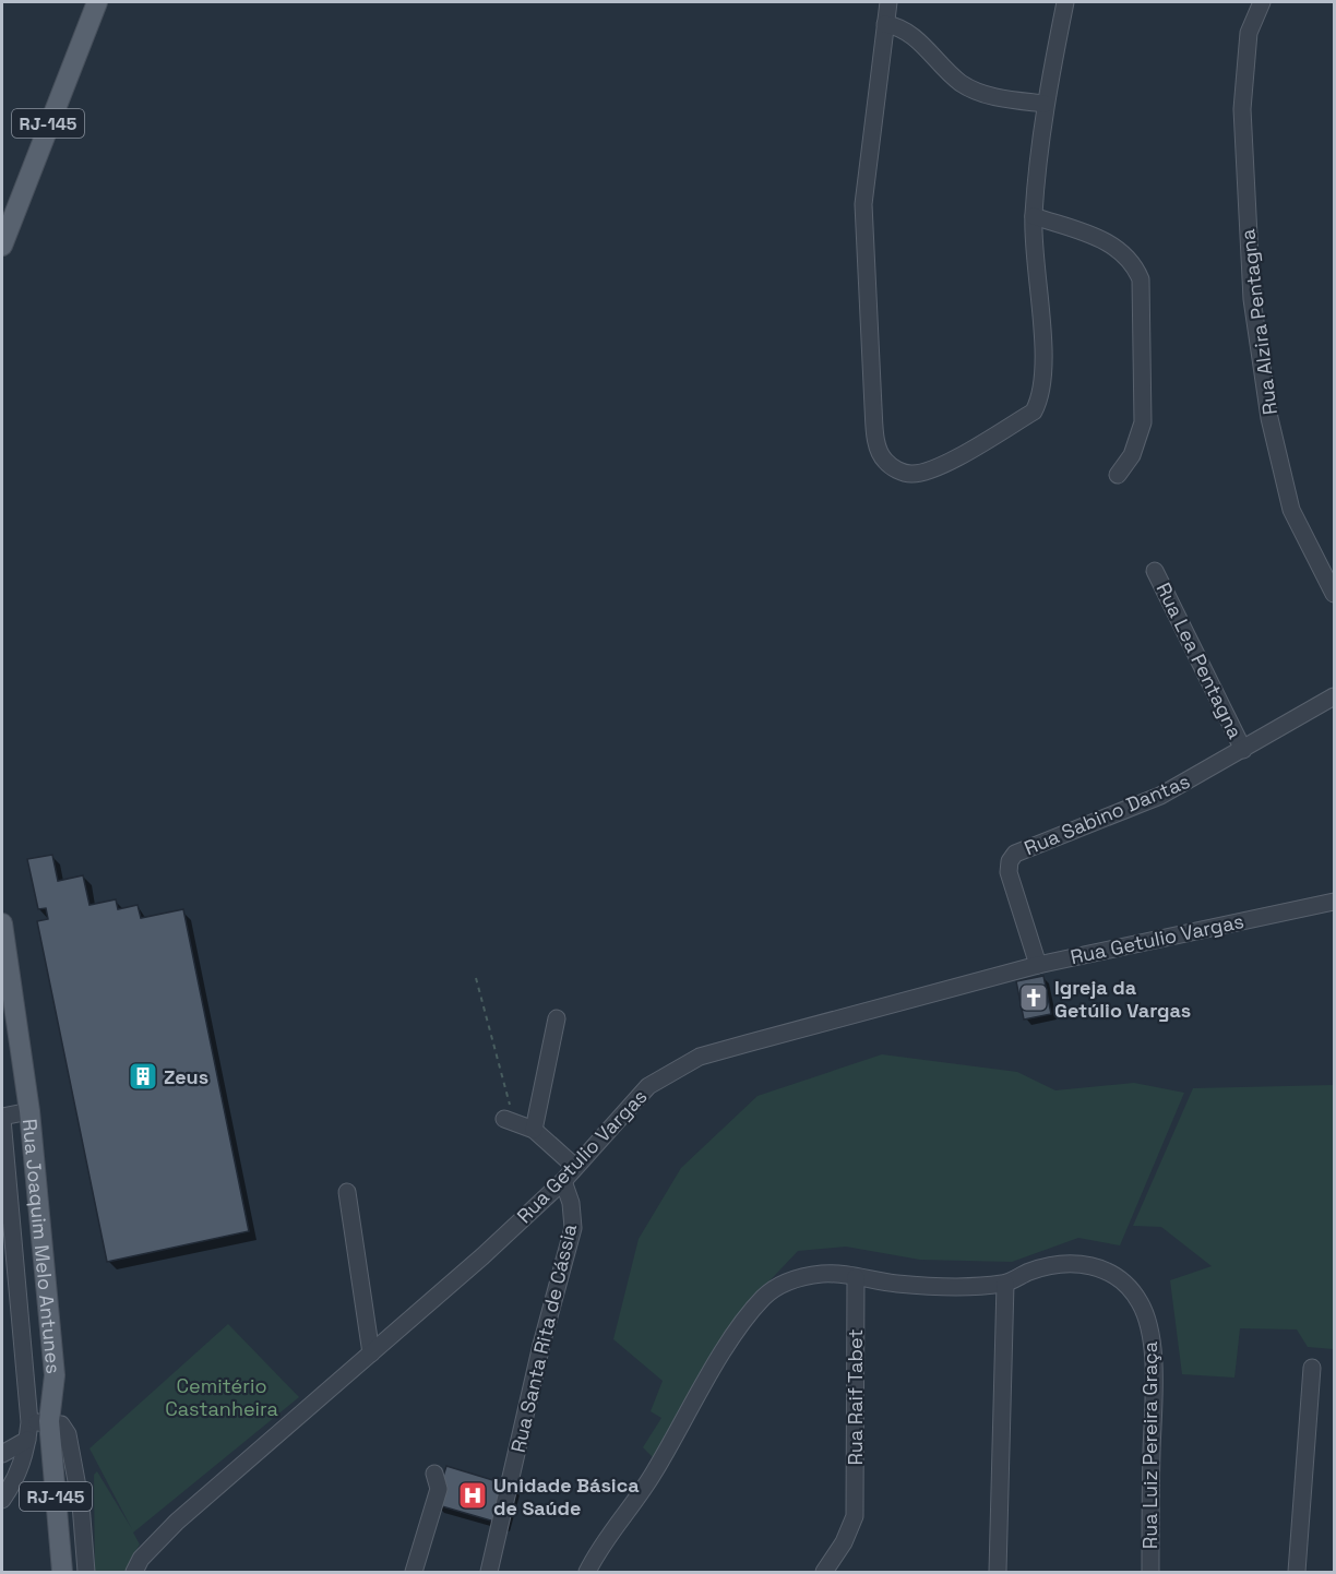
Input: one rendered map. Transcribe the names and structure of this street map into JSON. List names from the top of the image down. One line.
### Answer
{"streets":{"main road":["RJ-145","Rua Joaquim Melo Antunes"],"street":["Rua Alzira Pentagna","Rua Lea Pentagna","Rua Sabino Dantas","Rua Getulio Vargas","Rua Santa Rita de Cássia","Rua Raif Tabet","Rua Luiz Pereira Graça"]},"crossings":[["Rua Lea Pentagna","Rua Sabino Dantas"],["Rua Sabino Dantas","Rua Getulio Vargas"],["Rua Getulio Vargas","Rua Santa Rita de Cássia"],["Rua Raif Tabet","Rua Luiz Pereira Graça"]],"parks":["Cemitério Castanheira"],"places":{"church":["Igreja da Getúlio Vargas"],"building":["Zeus"],"hospital":["Unidade Básica de Saúde"]}}
